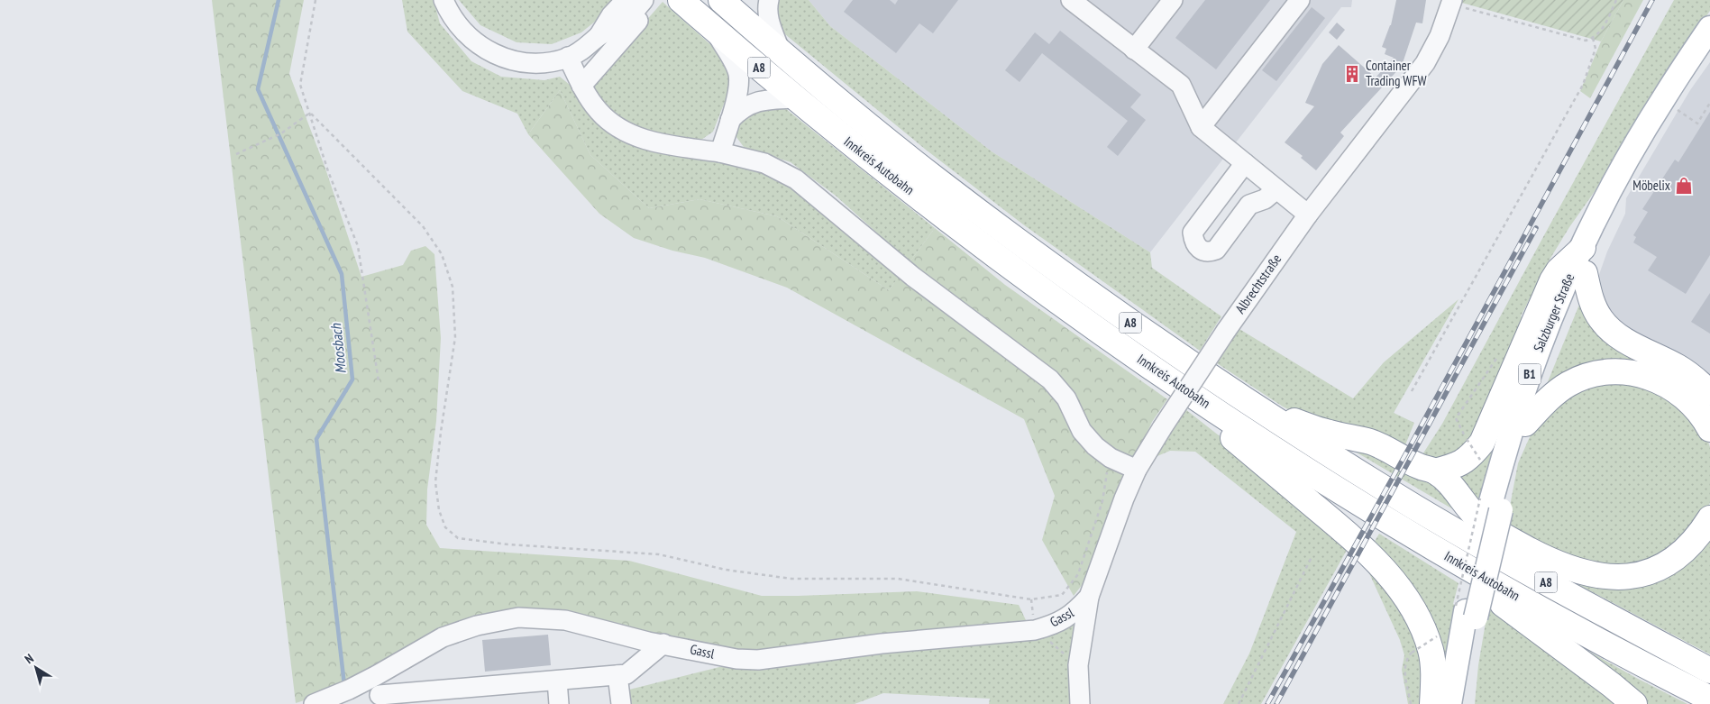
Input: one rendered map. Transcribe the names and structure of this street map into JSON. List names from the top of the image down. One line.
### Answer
{"streets":{"highway":["A8","Innkreis Autobahn"],"main road":["Salzburger Straße","B1"],"street":["Albrechtstraße","Gassl"]},"crossings":[["Albrechtstraße","Gassl"]],"water":["Moosbach"],"places":{"building":["Container Trading WFW"],"shop":["Möbelix"]},"north":"top left"}
